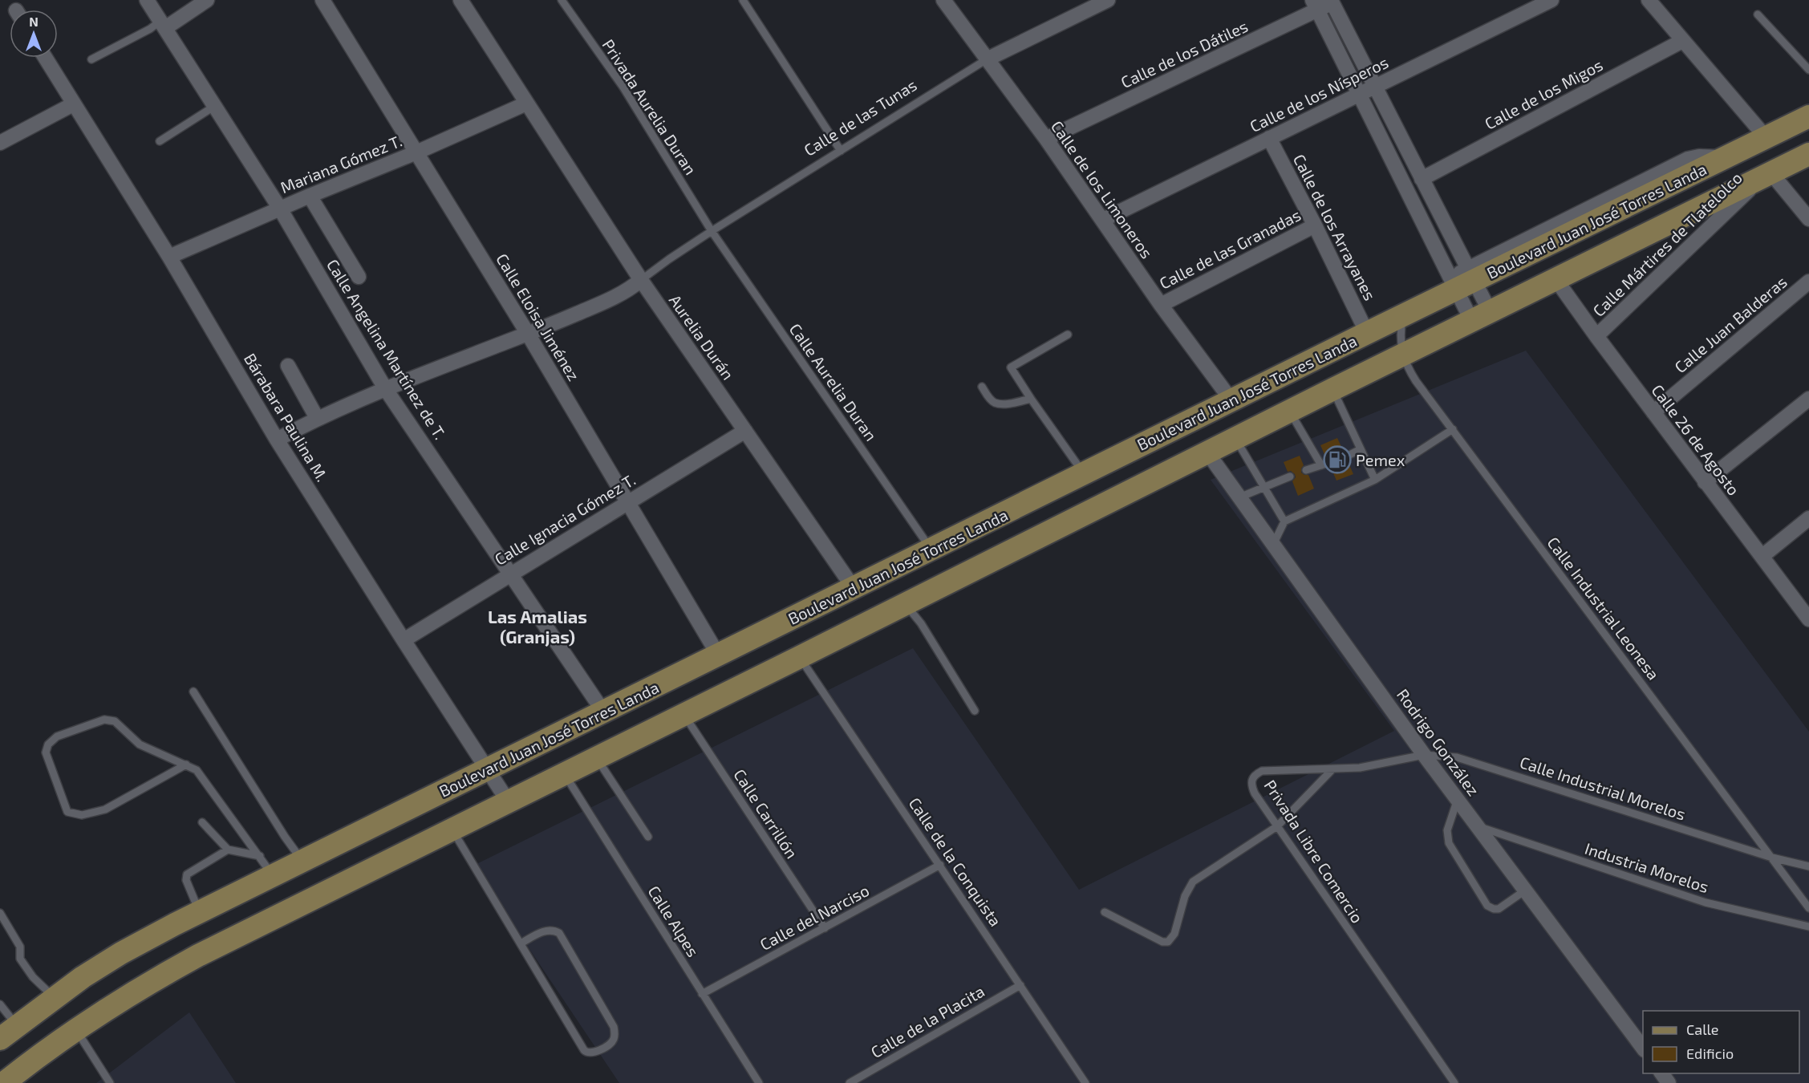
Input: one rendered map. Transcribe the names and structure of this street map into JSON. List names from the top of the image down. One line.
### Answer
{"streets":{"main road":["Boulevard Juan José Torres Landa"],"street":["Calle de los Dátiles","Calle de los Nísperos","Calle de los Migos","Calle de las Tunas","Mariana Gómez T.","Calle de los Limoneros","Calle de los Arrayanes","Calle Mártires de Tlatelolco","Calle de las Granadas","Calle Eloisa Jiménez","Calle Juan Balderas","Aurelia Durán","Calle Angelina Martínez de T.","Bárabara Paulina M.","Calle 26 de Agosto","Calle Ignacia Gómez T.","Rodrigo González"],"lane":["Privada Aurelia Duran","Calle Aurelia Duran","Calle Industrial Leonesa","Calle Industrial Morelos","Calle Carrillón","Privada Libre Comercio","Calle de la Conquista","Industria Morelos","Calle del Narciso","Calle Alpes","Calle de la Placita"]},"crossings":[["Calle de los Dátiles","Calle de los Limoneros"],["Calle de los Nísperos","Calle de los Limoneros"],["Calle de los Nísperos","Calle de los Arrayanes"],["Privada Aurelia Duran","Calle de las Tunas"],["Privada Aurelia Duran","Calle Aurelia Duran"],["Calle de las Tunas","Calle de los Limoneros"],["Calle de las Tunas","Aurelia Durán"],["Calle de las Tunas","Calle Aurelia Duran"],["Mariana Gómez T.","Calle Eloisa Jiménez"],["Mariana Gómez T.","Aurelia Durán"],["Mariana Gómez T.","Calle Angelina Martínez de T."],["Mariana Gómez T.","Bárabara Paulina M."],["Calle de los Limoneros","Boulevard Juan José Torres Landa"],["Calle de los Limoneros","Calle de las Granadas"],["Boulevard Juan José Torres Landa","Calle de los Arrayanes"],["Boulevard Juan José Torres Landa","Calle Eloisa Jiménez"],["Boulevard Juan José Torres Landa","Aurelia Durán"],["Boulevard Juan José Torres Landa","Calle Angelina Martínez de T."],["Boulevard Juan José Torres Landa","Calle Aurelia Duran"],["Boulevard Juan José Torres Landa","Bárabara Paulina M."],["Boulevard Juan José Torres Landa","Calle Industrial Leonesa"],["Calle de los Arrayanes","Calle de las Granadas"],["Calle Mártires de Tlatelolco","Calle 26 de Agosto"],["Calle Eloisa Jiménez","Calle Ignacia Gómez T."],["Calle Juan Balderas","Calle 26 de Agosto"],["Aurelia Durán","Calle Ignacia Gómez T."],["Calle Angelina Martínez de T.","Calle Ignacia Gómez T."],["Bárabara Paulina M.","Calle Ignacia Gómez T."],["Calle Industrial Leonesa","Calle Industrial Morelos"],["Rodrigo González","Calle Industrial Morelos"],["Rodrigo González","Privada Libre Comercio"],["Rodrigo González","Industria Morelos"],["Calle Industrial Morelos","Privada Libre Comercio"],["Calle Carrillón","Calle del Narciso"],["Calle de la Conquista","Calle del Narciso"],["Calle de la Conquista","Calle de la Placita"],["Calle del Narciso","Calle Alpes"]],"districts":["Las Amalias (Granjas)"],"places":{"fuel station":["Pemex"]},"legend":["Calle","Edificio"],"north":"top"}
